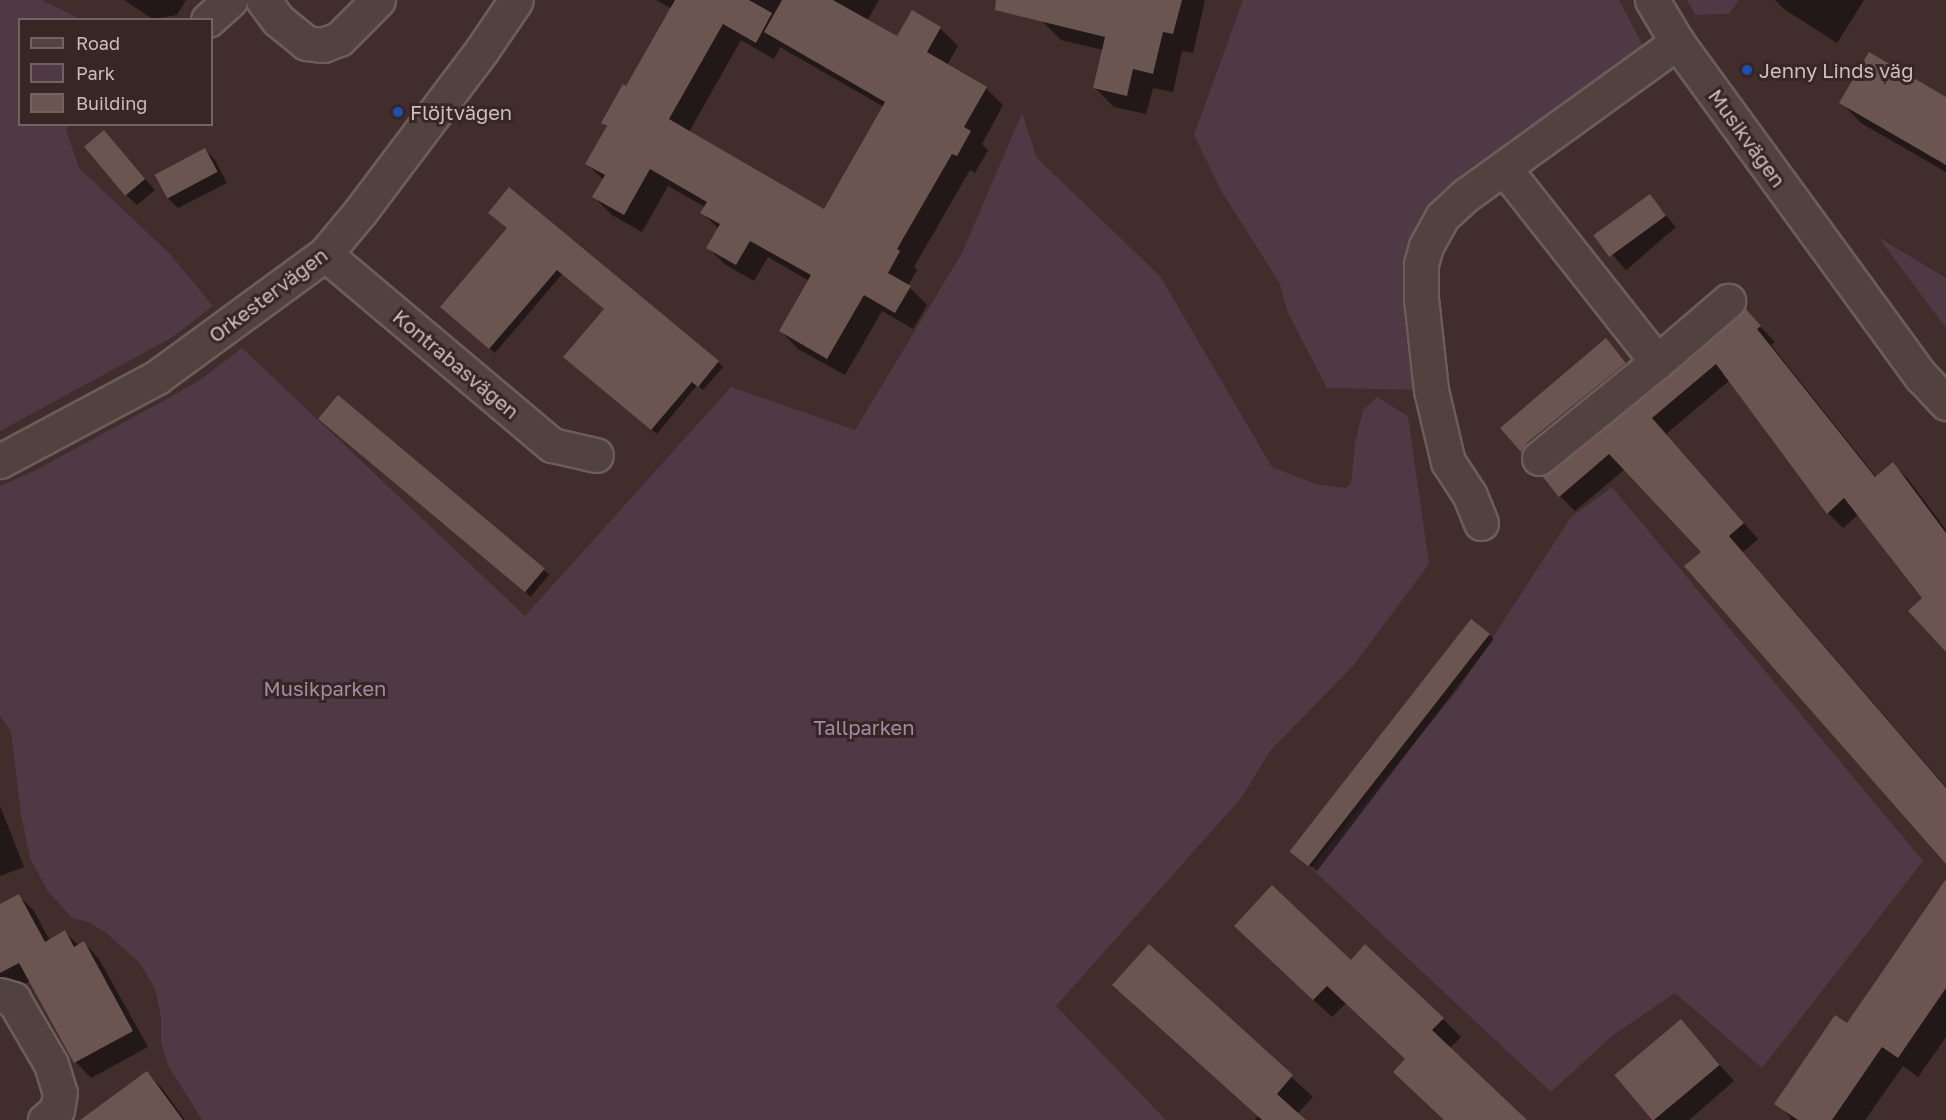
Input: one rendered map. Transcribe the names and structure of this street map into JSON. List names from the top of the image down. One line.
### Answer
{"streets":{"street":["Musikvägen","Orkestervägen","Kontrabasvägen"]},"crossings":[["Orkestervägen","Kontrabasvägen"]],"parks":["Musikparken","Tallparken"],"places":["Jenny Linds väg","Flöjtvägen"],"legend":["Road","Park","Building"]}
